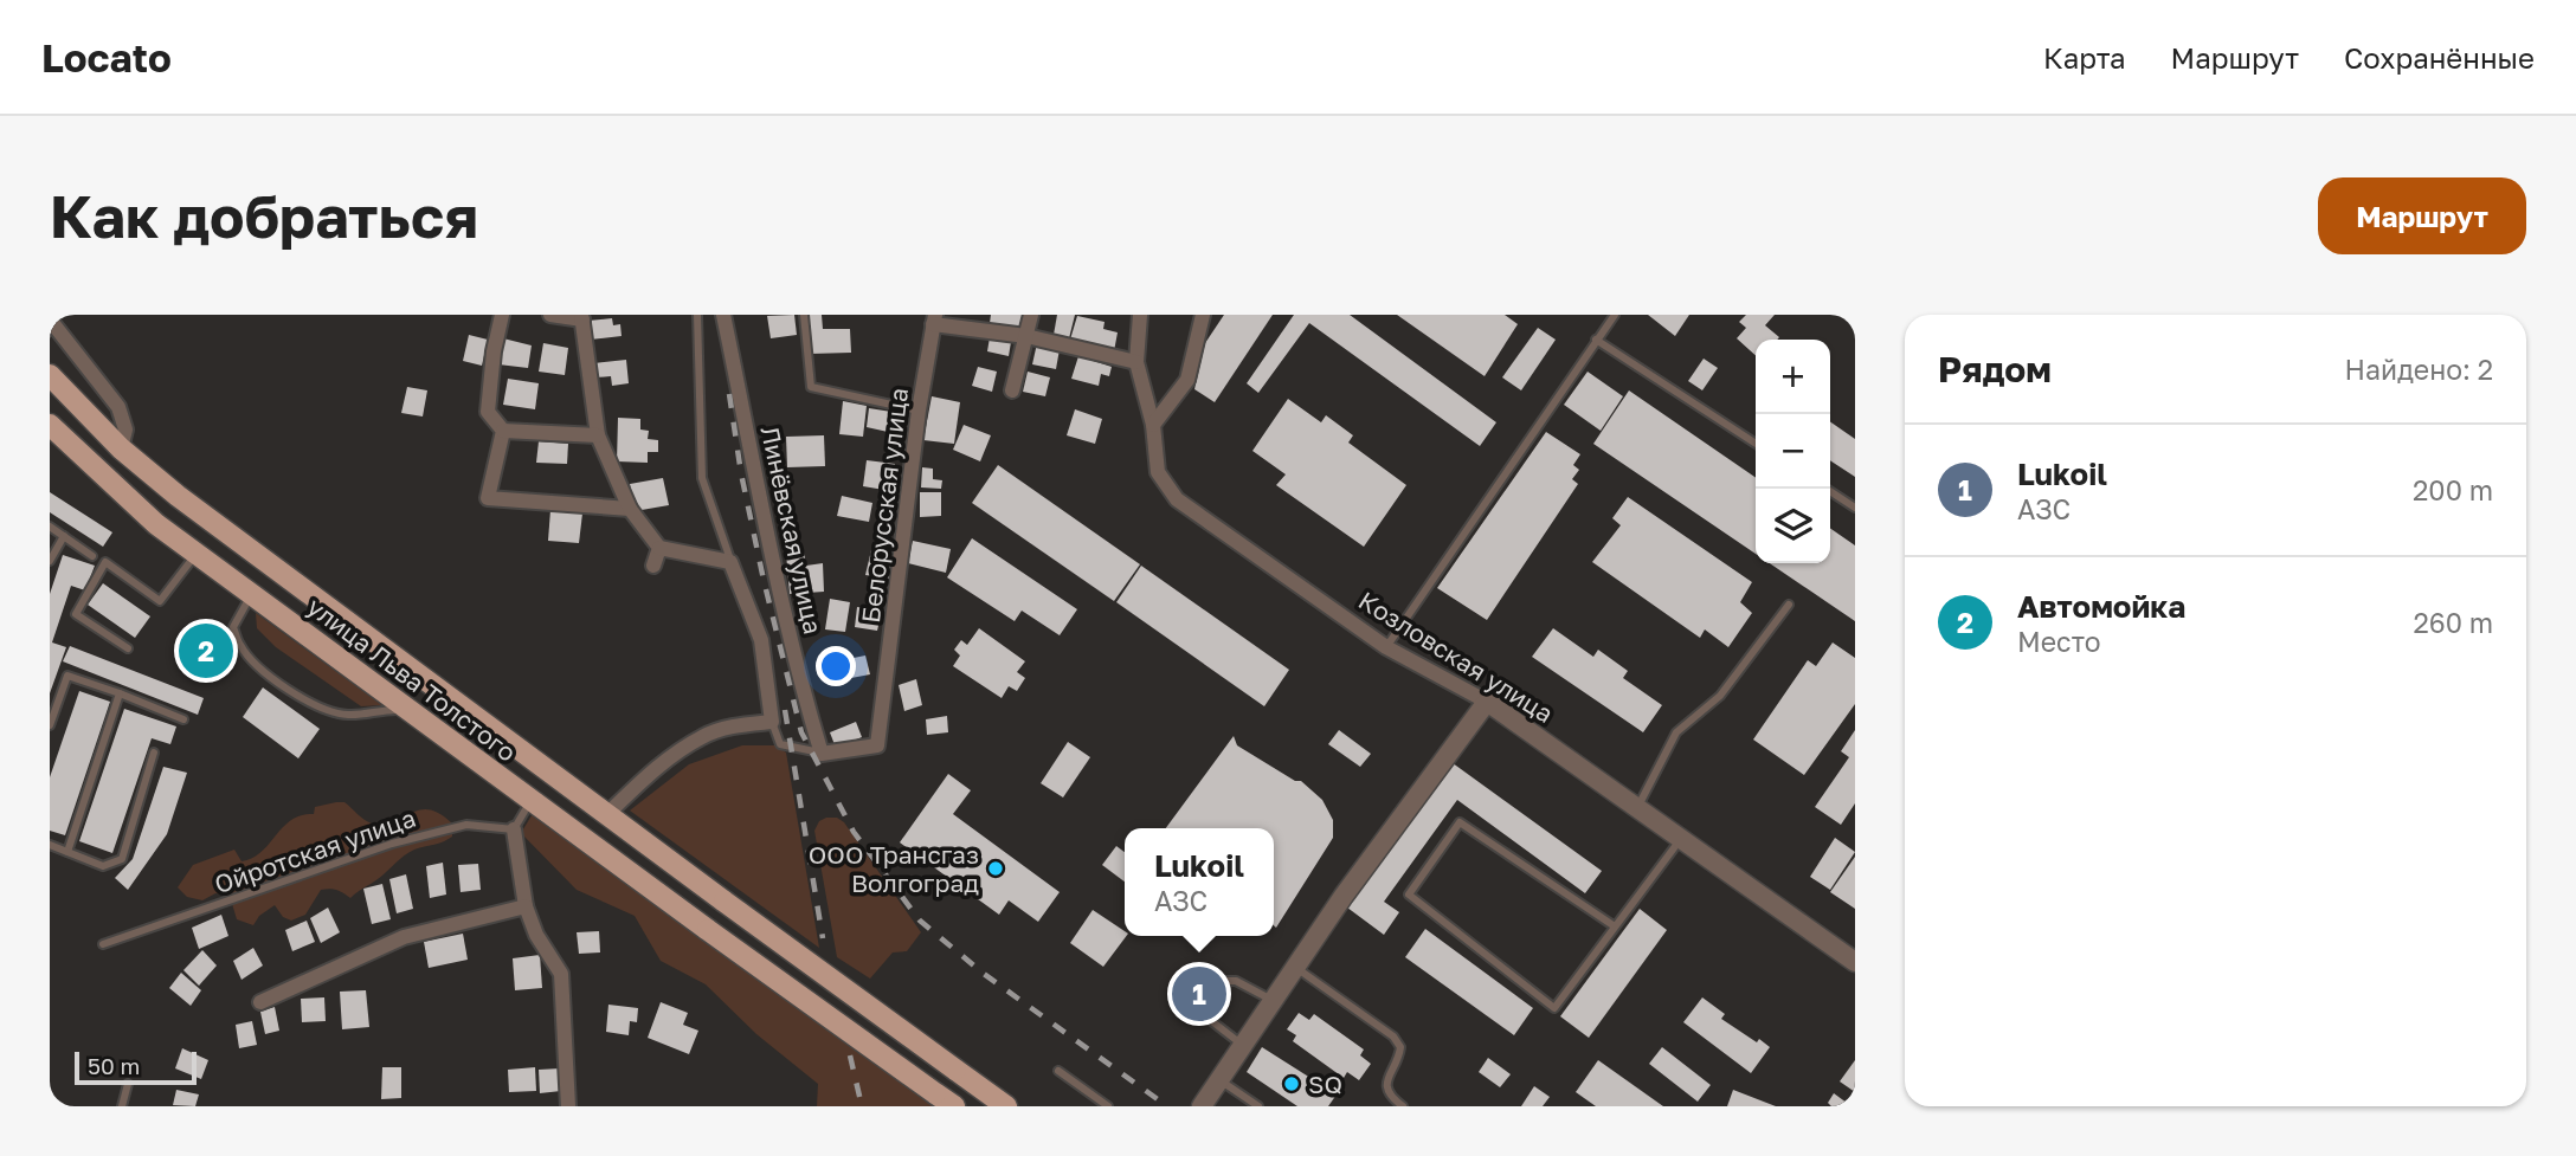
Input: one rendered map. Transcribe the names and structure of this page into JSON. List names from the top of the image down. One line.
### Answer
{"streets":{"main road":["улица Льва Толстого"],"street":["Белорусская улица","Линёвская улица","Козловская улица"],"lane":["Ойротская улица"]},"crossings":[["Белорусская улица","Линёвская улица"]],"places":["ООО Трансгаз Волгоград","SQ"],"scale_bar":"50 m","page":{"header":"Locato","nav":["Карта","Маршрут","Сохранённые"],"buttons":"Маршрут","title":"Как добраться","heading":["Рядом","Найдено: 2"],"map_buttons":["+","−"],"list":[{"mark":"1","name":"Lukoil","note":"АЗС","value":"200 m"},{"mark":"2","name":"Автомойка","note":"Место","value":"260 m"}],"pins":["2","1"],"popup":["Lukoil","АЗС"],"scale":"50 m"}}
